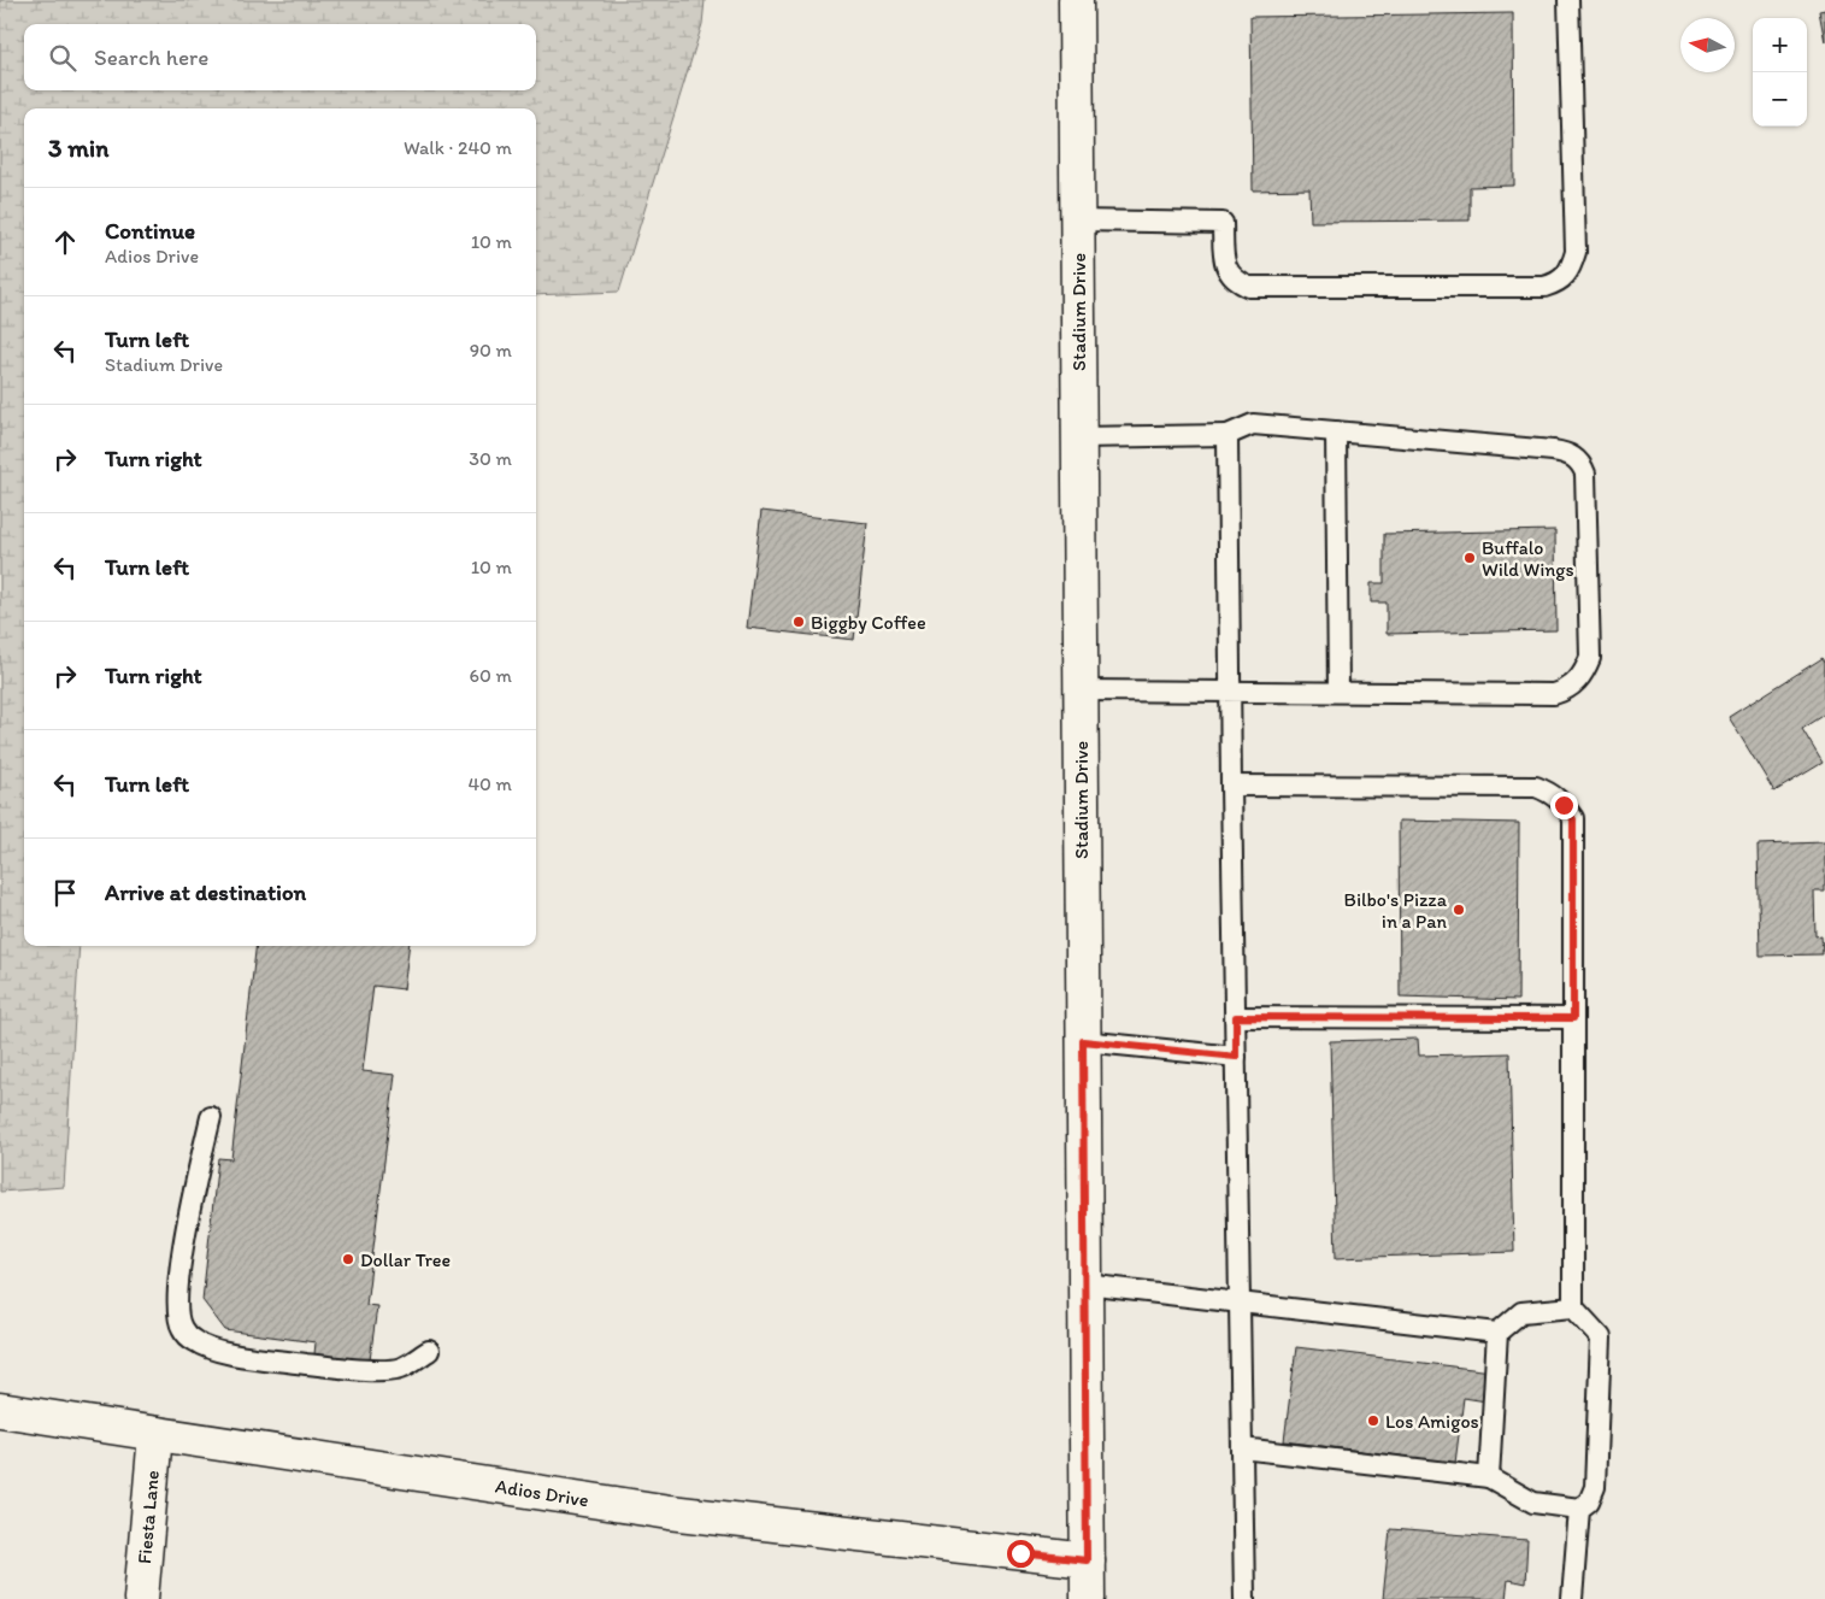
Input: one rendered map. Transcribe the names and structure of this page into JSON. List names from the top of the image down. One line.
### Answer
{"streets":{"main road":["Stadium Drive","Adios Drive","Fiesta Lane"]},"crossings":[["Stadium Drive","Adios Drive"],["Adios Drive","Fiesta Lane"]],"places":["Buffalo Wild Wings","Biggby Coffee","Bilbo's Pizza in a Pan","Dollar Tree","Los Amigos"],"north":"left","page":{"map_buttons":["+","−"],"search":"Search here","heading":["3 min","Walk · 240 m"],"list":[["Continue","Adios Drive","10 m"],["Turn left","Stadium Drive","90 m"],["Turn right","30 m"],["Turn left","10 m"],["Turn right","60 m"],["Turn left","40 m"],"Arrive at destination"]}}
